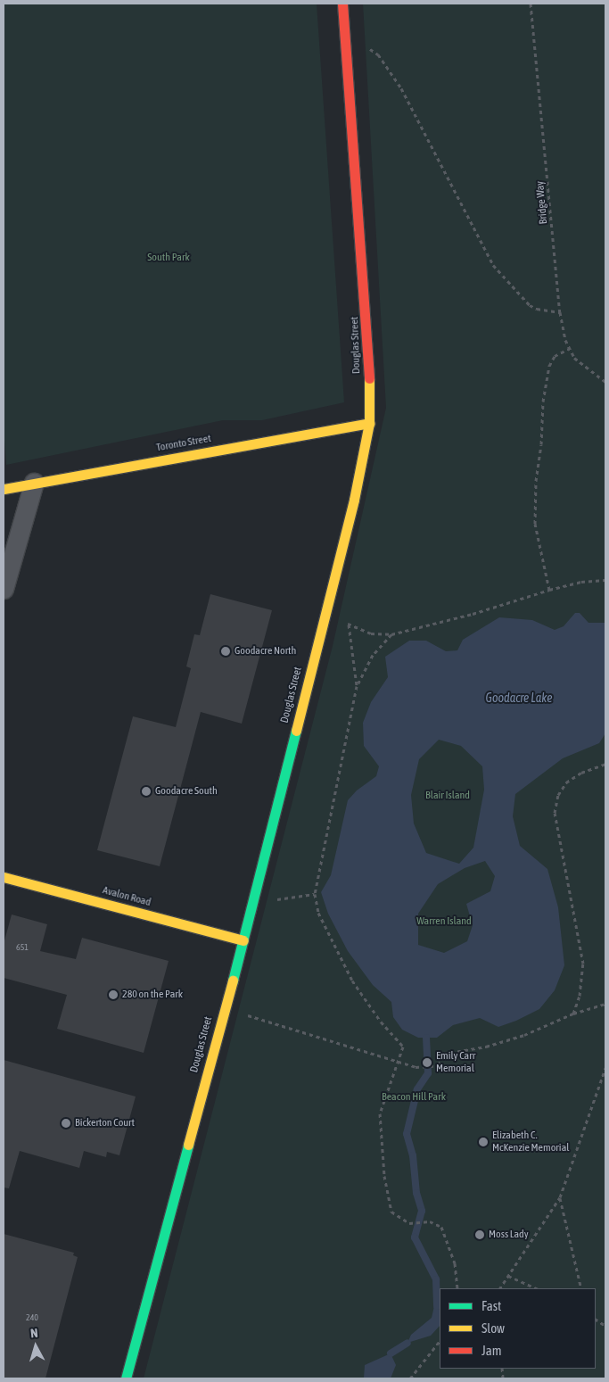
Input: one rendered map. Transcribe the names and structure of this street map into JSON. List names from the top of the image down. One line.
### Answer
{"streets":{"main road":["Douglas Street","Toronto Street","Avalon Road"],"path":["Bridge Way"]},"crossings":[["Douglas Street","Toronto Street"],["Douglas Street","Avalon Road"]],"water":["Goodacre Lake"],"parks":["South Park","Blair Island","Warren Island","Beacon Hill Park"],"places":["Goodacre North","Goodacre South","280 on the Park","Emily Carr Memorial","Bickerton Court","Elizabeth C. McKenzie Memorial","Moss Lady"],"house_numbers":["651","240"],"legend":["Fast","Slow","Jam"],"north":"top"}
